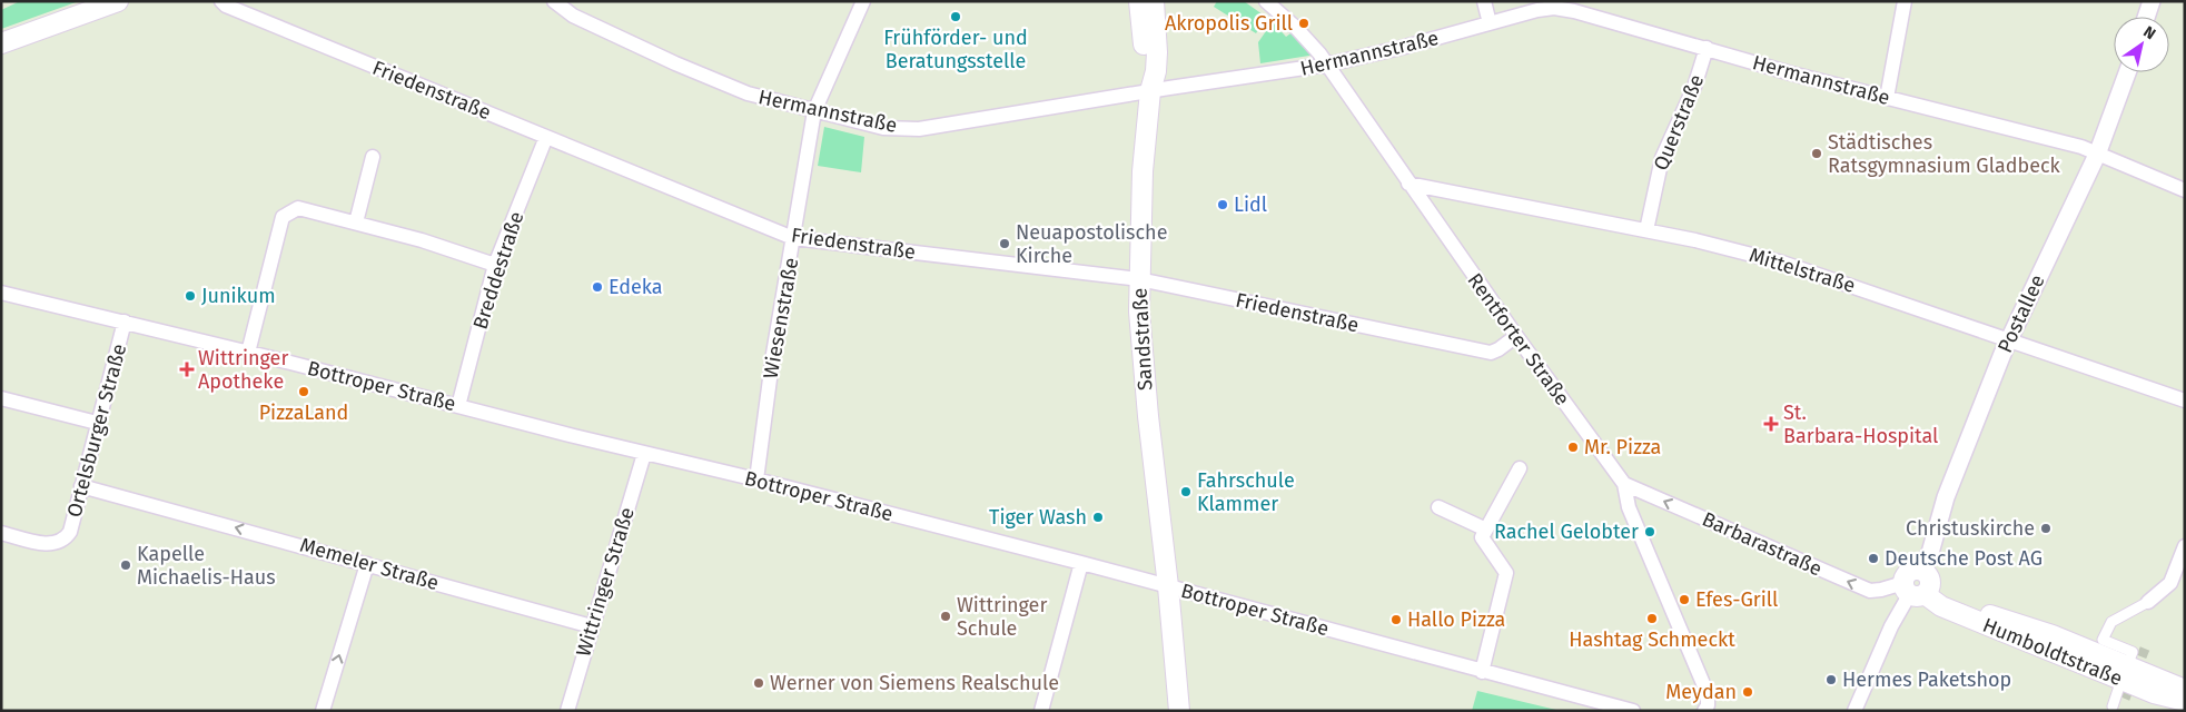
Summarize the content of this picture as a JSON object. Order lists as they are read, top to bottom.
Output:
{
  "streets": {
    "main road": ["Sandstraße", "Humboldtstraße"],
    "street": [
      "Hermannstraße",
      "Friedenstraße",
      "Querstraße",
      "Breddestraße",
      "Mittelstraße",
      "Postallee",
      "Wiesenstraße",
      "Rentforter Straße",
      "Bottroper Straße",
      "Ortelsburger Straße",
      "Barbarastraße",
      "Memeler Straße",
      "Wittringer Straße"
    ]
  },
  "crossings": [
    ["Hermannstraße", "Querstraße"],
    ["Hermannstraße", "Postallee"],
    ["Hermannstraße", "Wiesenstraße"],
    ["Hermannstraße", "Sandstraße"],
    ["Hermannstraße", "Rentforter Straße"],
    ["Friedenstraße", "Breddestraße"],
    ["Friedenstraße", "Wiesenstraße"],
    ["Friedenstraße", "Sandstraße"],
    ["Friedenstraße", "Rentforter Straße"],
    ["Querstraße", "Mittelstraße"],
    ["Breddestraße", "Bottroper Straße"],
    ["Mittelstraße", "Postallee"],
    ["Mittelstraße", "Rentforter Straße"],
    ["Postallee", "Barbarastraße"],
    ["Postallee", "Humboldtstraße"],
    ["Wiesenstraße", "Bottroper Straße"],
    ["Sandstraße", "Bottroper Straße"],
    ["Rentforter Straße", "Barbarastraße"],
    ["Bottroper Straße", "Ortelsburger Straße"],
    ["Bottroper Straße", "Wittringer Straße"],
    ["Ortelsburger Straße", "Memeler Straße"],
    ["Barbarastraße", "Humboldtstraße"],
    ["Memeler Straße", "Wittringer Straße"]
  ],
  "one_way": ["Barbarastraße", "Memeler Straße"],
  "places": {
    "other": [
      "Frühförder- und Beratungsstelle",
      "Akropolis Grill",
      "Städtisches Ratsgymnasium Gladbeck",
      "Lidl",
      "Neuapostolische Kirche",
      "Edeka",
      "Junikum",
      "PizzaLand",
      "Mr. Pizza",
      "Fahrschule Klammer",
      "Tiger Wash",
      "Christuskirche",
      "Rachel Gelobter",
      "Deutsche Post AG",
      "Kapelle Michaelis-Haus",
      "Efes-Grill",
      "Wittringer Schule",
      "Hashtag Schmeckt",
      "Hallo Pizza",
      "Hermes Paketshop",
      "Werner von Siemens Realschule",
      "Meydan"
    ],
    "health": ["Wittringer Apotheke", "St. Barbara-Hospital"]
  },
  "north": "top right"
}
